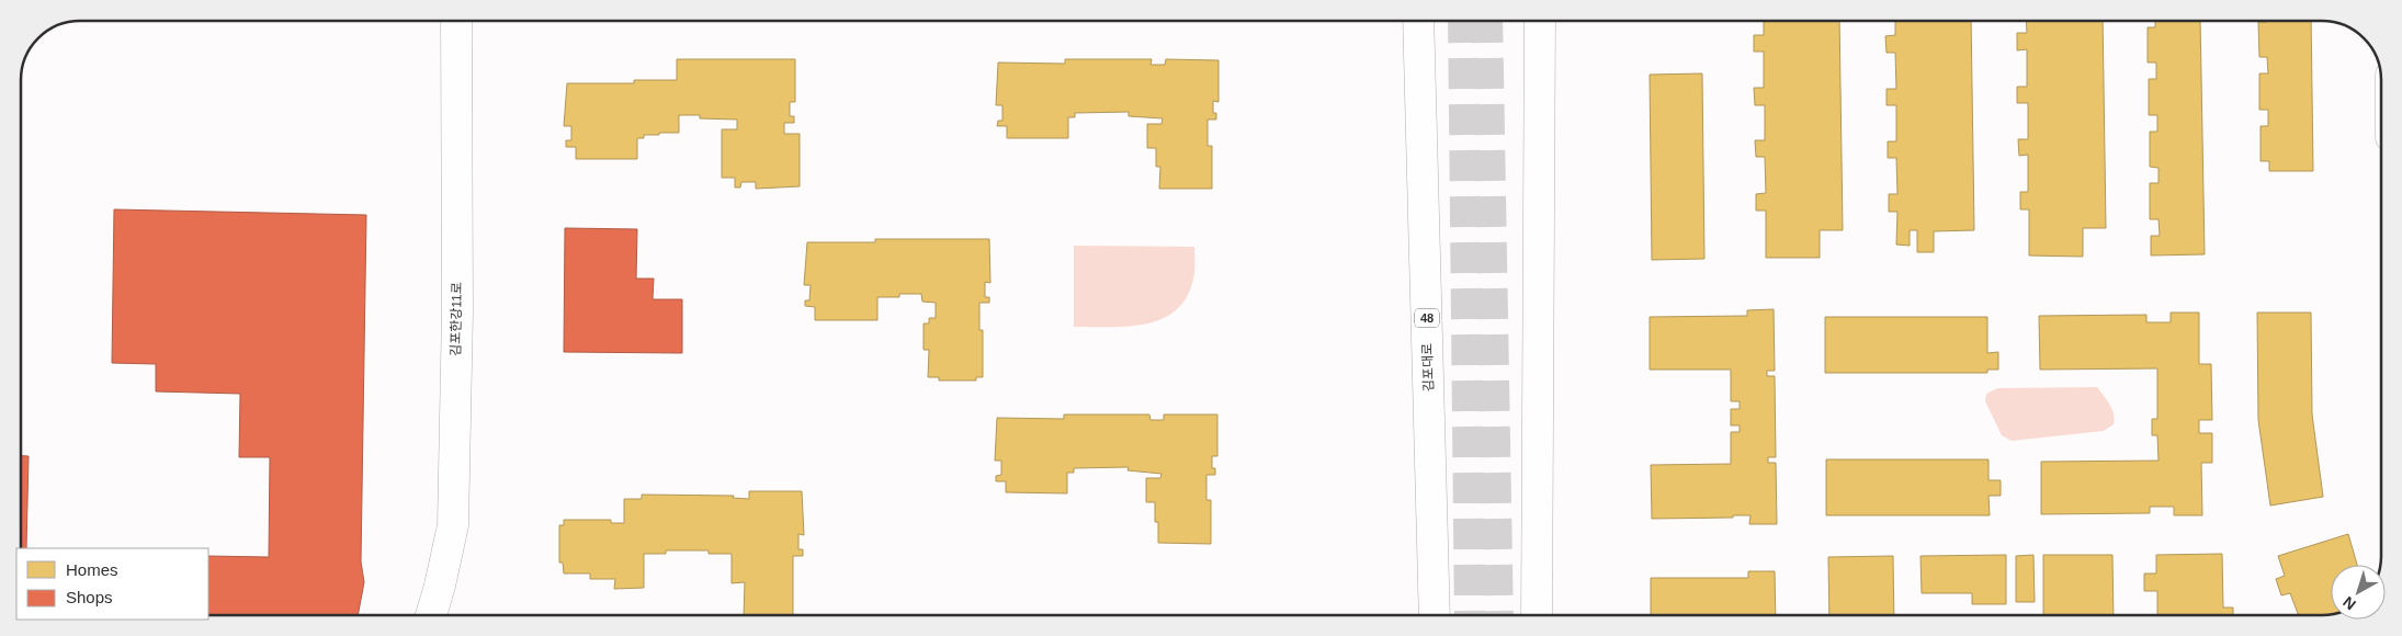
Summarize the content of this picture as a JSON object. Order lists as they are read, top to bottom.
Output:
{
  "streets": {
    "street": ["48", "김포한강11로", "김포대로"]
  },
  "legend": ["Homes", "Shops"],
  "north": "bottom left"
}
